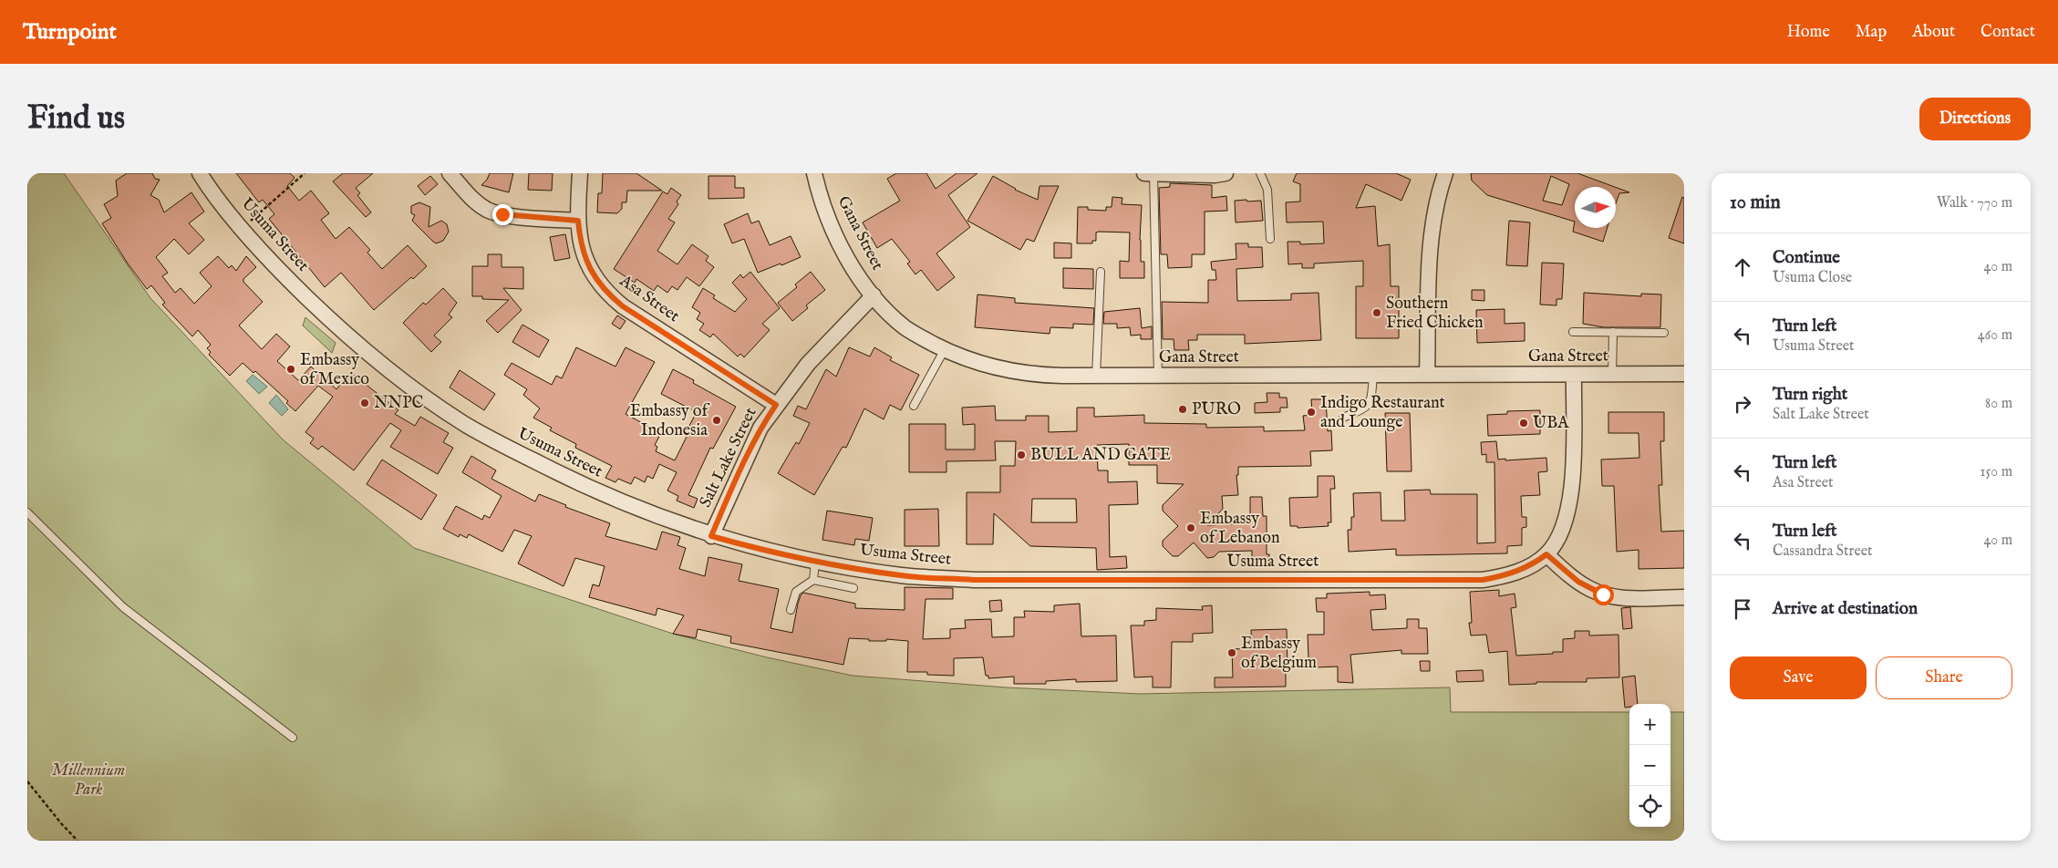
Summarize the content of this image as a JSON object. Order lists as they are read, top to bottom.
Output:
{
  "streets": {
    "street": [
      "Gana Street",
      "Usuma Street",
      "Asa Street",
      "Salt Lake Street"
    ]
  },
  "crossings": [
    ["Gana Street", "Usuma Street"],
    ["Gana Street", "Salt Lake Street"],
    ["Usuma Street", "Salt Lake Street"],
    ["Asa Street", "Salt Lake Street"]
  ],
  "parks": ["Millennium Park"],
  "places": [
    "Southern Fried Chicken",
    "Embassy of Mexico",
    "NNPC",
    "PURO",
    "Indigo Restaurant and Lounge",
    "Embassy of Indonesia",
    "UBA",
    "BULL AND GATE",
    "Embassy of Lebanon",
    "Embassy of Belgium"
  ],
  "north": "right",
  "page": {
    "header": "Turnpoint",
    "nav": [
      "Home",
      "Map",
      "About",
      "Contact"
    ],
    "buttons": [
      "Directions",
      ["Save", "Share"]
    ],
    "title": "Find us",
    "heading": ["10 min", "Walk · 770 m"],
    "list": [
      ["Continue", "Usuma Close", "40 m"],
      ["Turn left", "Usuma Street", "460 m"],
      ["Turn right", "Salt Lake Street", "80 m"],
      ["Turn left", "Asa Street", "150 m"],
      ["Turn left", "Cassandra Street", "40 m"],
      "Arrive at destination"
    ],
    "map_buttons": ["+", "−"]
  }
}
